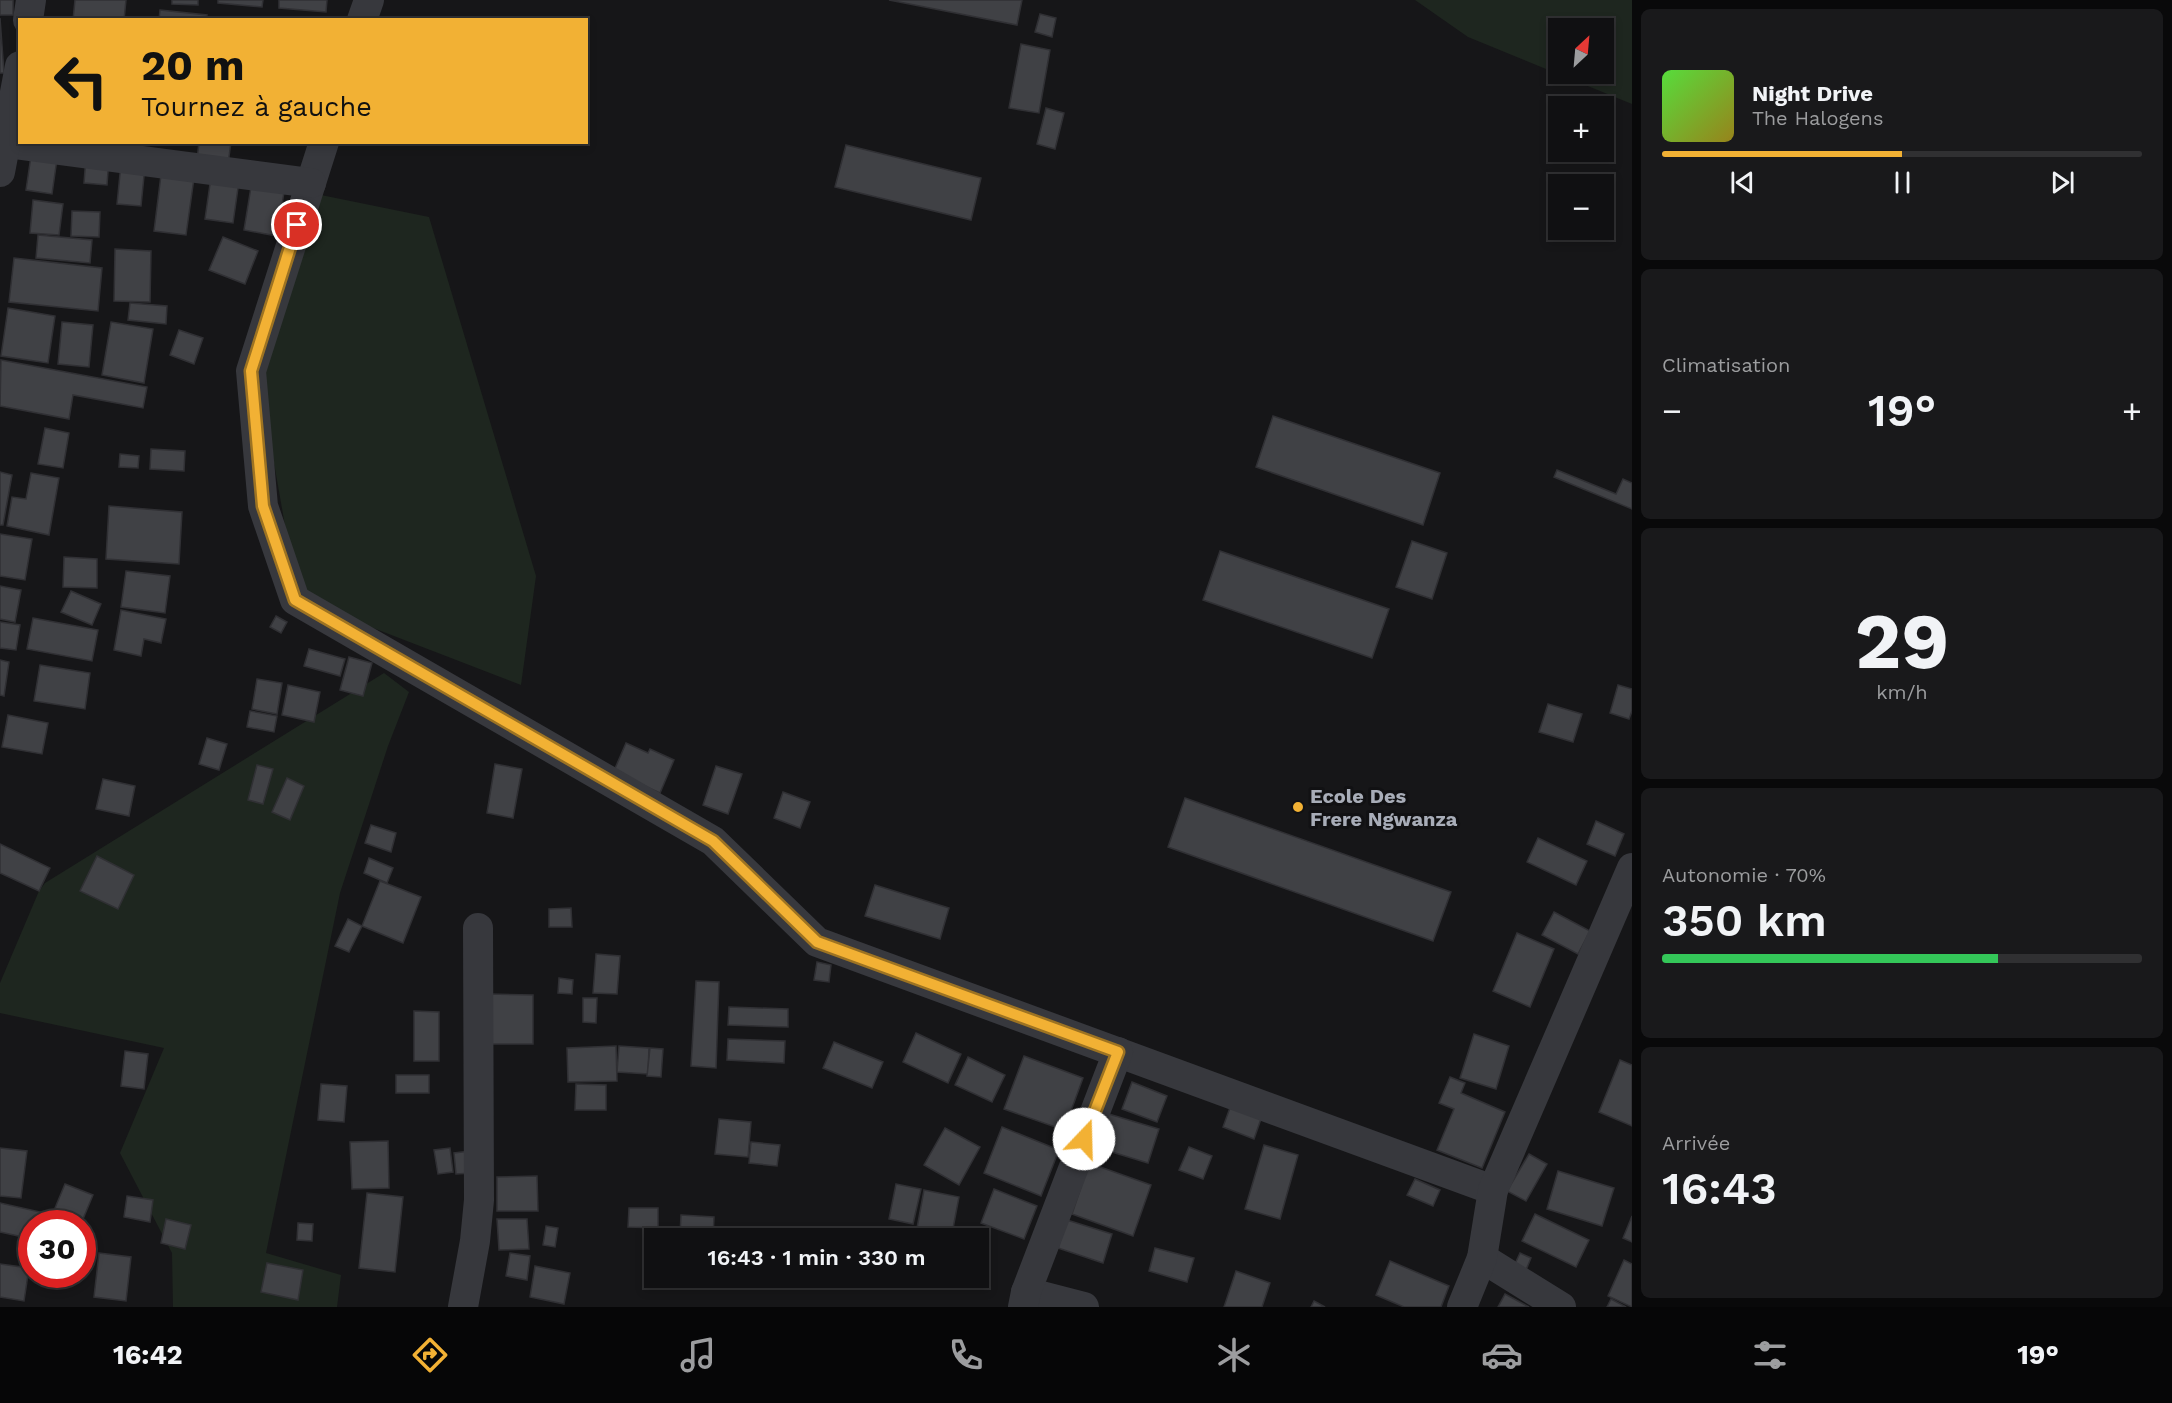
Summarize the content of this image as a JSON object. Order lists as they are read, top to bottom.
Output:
{
  "places": ["Ecole Des Frere Ngwanza"],
  "north": "top right",
  "page": {
    "map_buttons": ["+", "−"],
    "turn": ["20 m", "Tournez à gauche"],
    "song": ["Night Drive", "The Halogens"],
    "tile": [
      "Climatisation",
      ["29", "km/h"],
      ["Autonomie · 70%", "350 km"],
      ["Arrivée", "16:43"]
    ],
    "heat": ["−", "19°", "+"],
    "limit": "30",
    "trip": "16:43 · 1 min · 330 m",
    "tabs": ["16:42", "19°"]
  }
}
